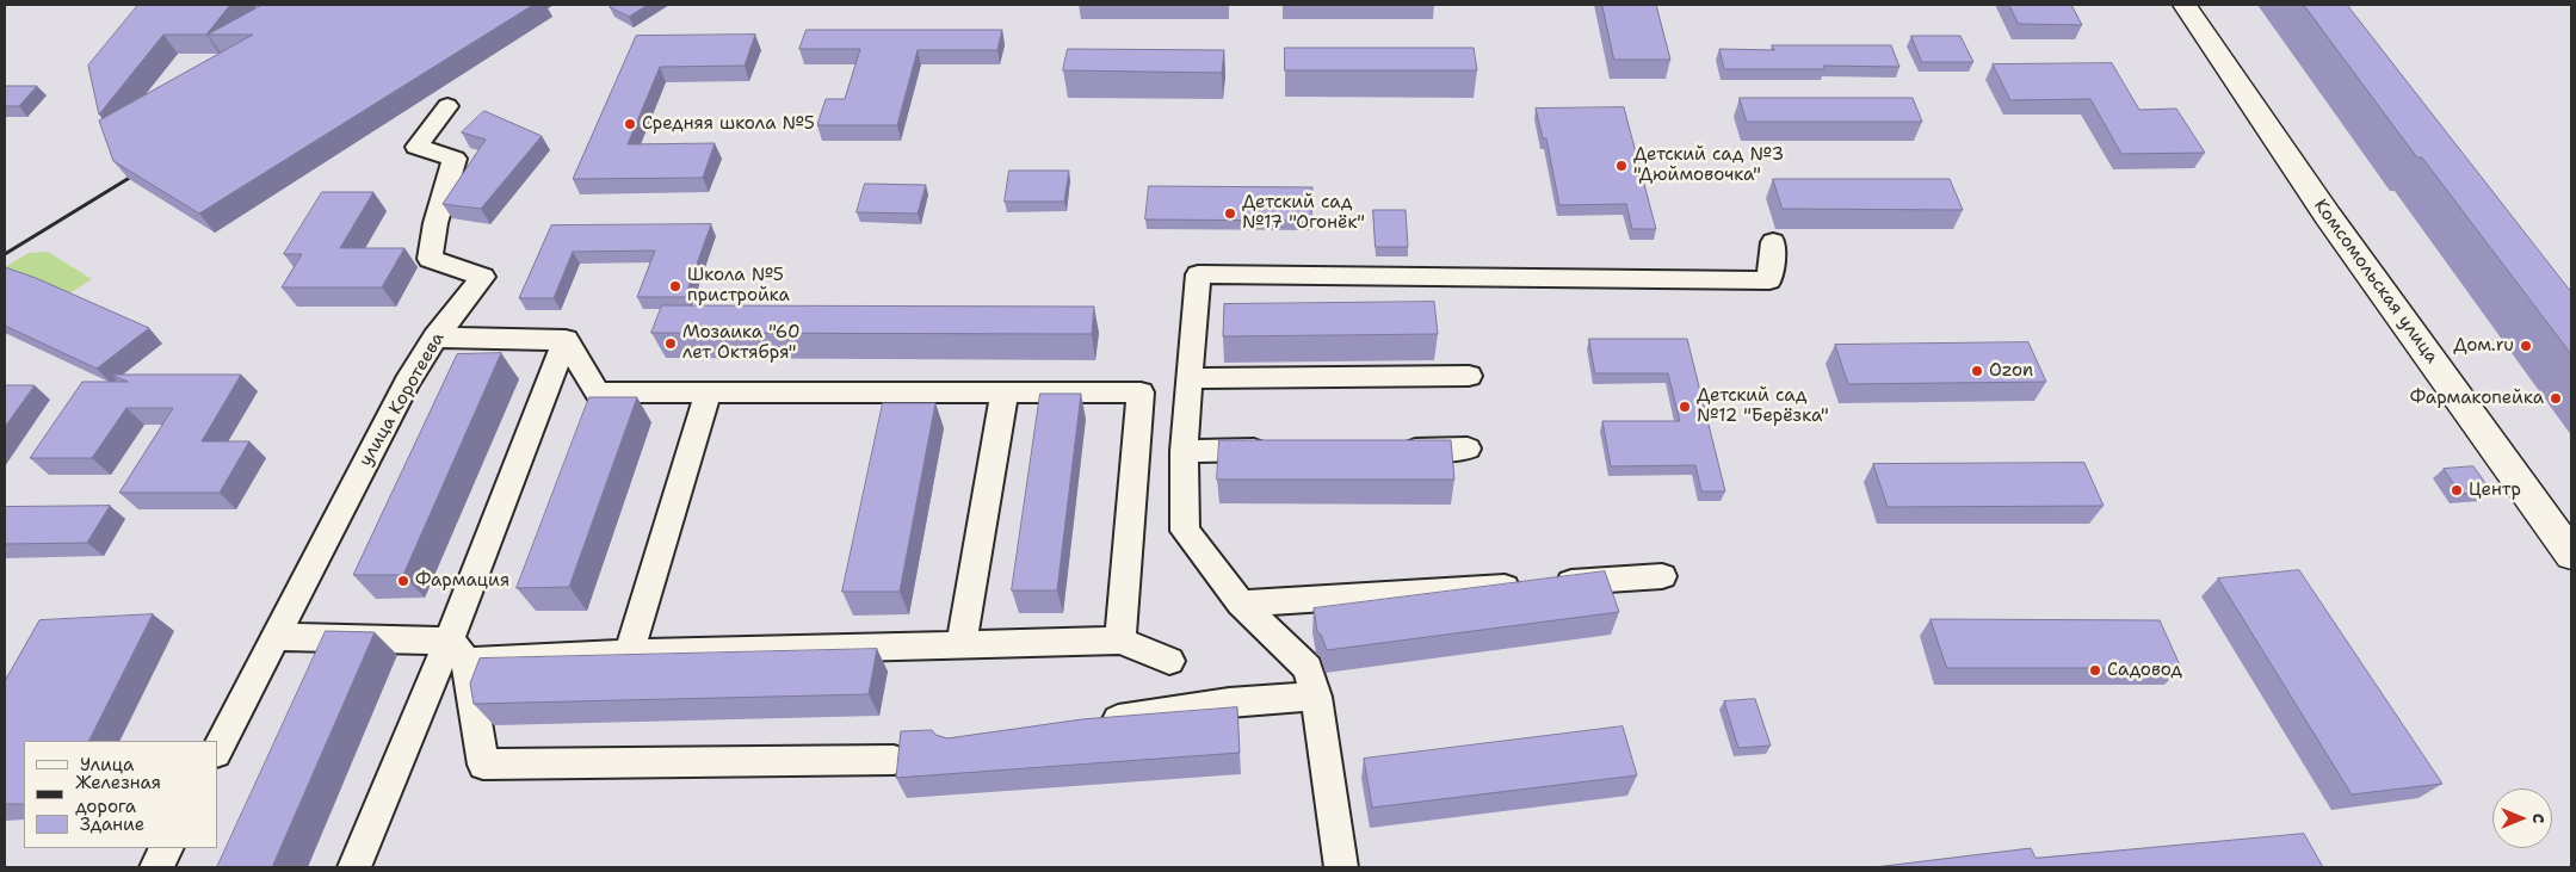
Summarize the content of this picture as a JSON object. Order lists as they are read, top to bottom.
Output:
{
  "streets": {
    "main road": ["Комсомольская улица"],
    "street": ["улица Коротеева"]
  },
  "places": [
    "Средняя школа №5",
    "Детский сад №3 \"Дюймовочка\"",
    "Детский сад №17 \"Огонёк\"",
    "Школа №5 пристройка",
    "Мозаика \"60 лет Октября\"",
    "Дом.ru",
    "Ozon",
    "Фармакопейка",
    "Детский сад №12 \"Берёзка\"",
    "Центр",
    "Фармация",
    "Садовод"
  ],
  "legend": ["Улица", "Железная дорога", "Здание"],
  "north": "right"
}
